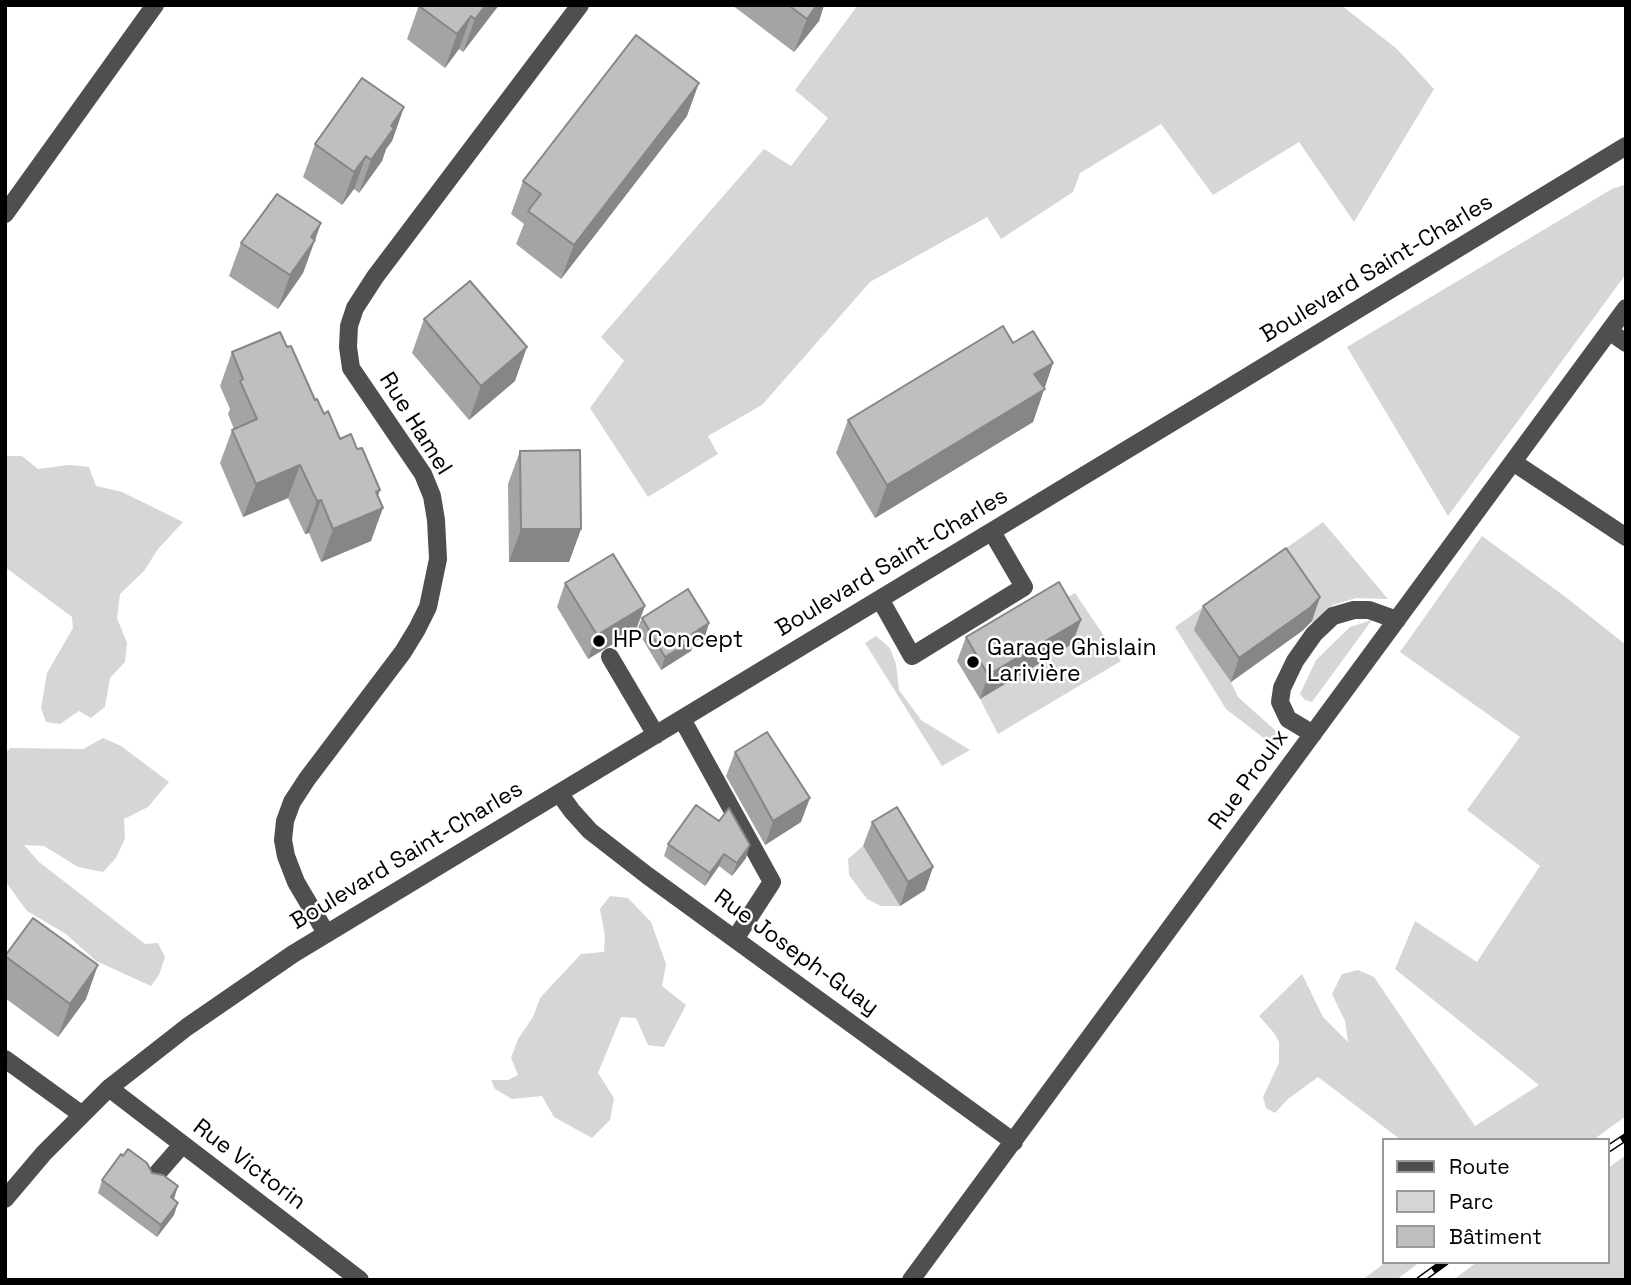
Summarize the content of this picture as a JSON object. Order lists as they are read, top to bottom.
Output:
{
  "streets": {
    "street": [
      "Boulevard Saint-Charles",
      "Rue Hamel",
      "Rue Proulx",
      "Rue Joseph-Guay",
      "Rue Victorin"
    ]
  },
  "crossings": [
    ["Boulevard Saint-Charles", "Rue Hamel"],
    ["Boulevard Saint-Charles", "Rue Joseph-Guay"],
    ["Boulevard Saint-Charles", "Rue Victorin"],
    ["Rue Proulx", "Rue Joseph-Guay"]
  ],
  "places": ["HP Concept", "Garage Ghislain Larivière"],
  "legend": ["Route", "Parc", "Bâtiment"]
}
